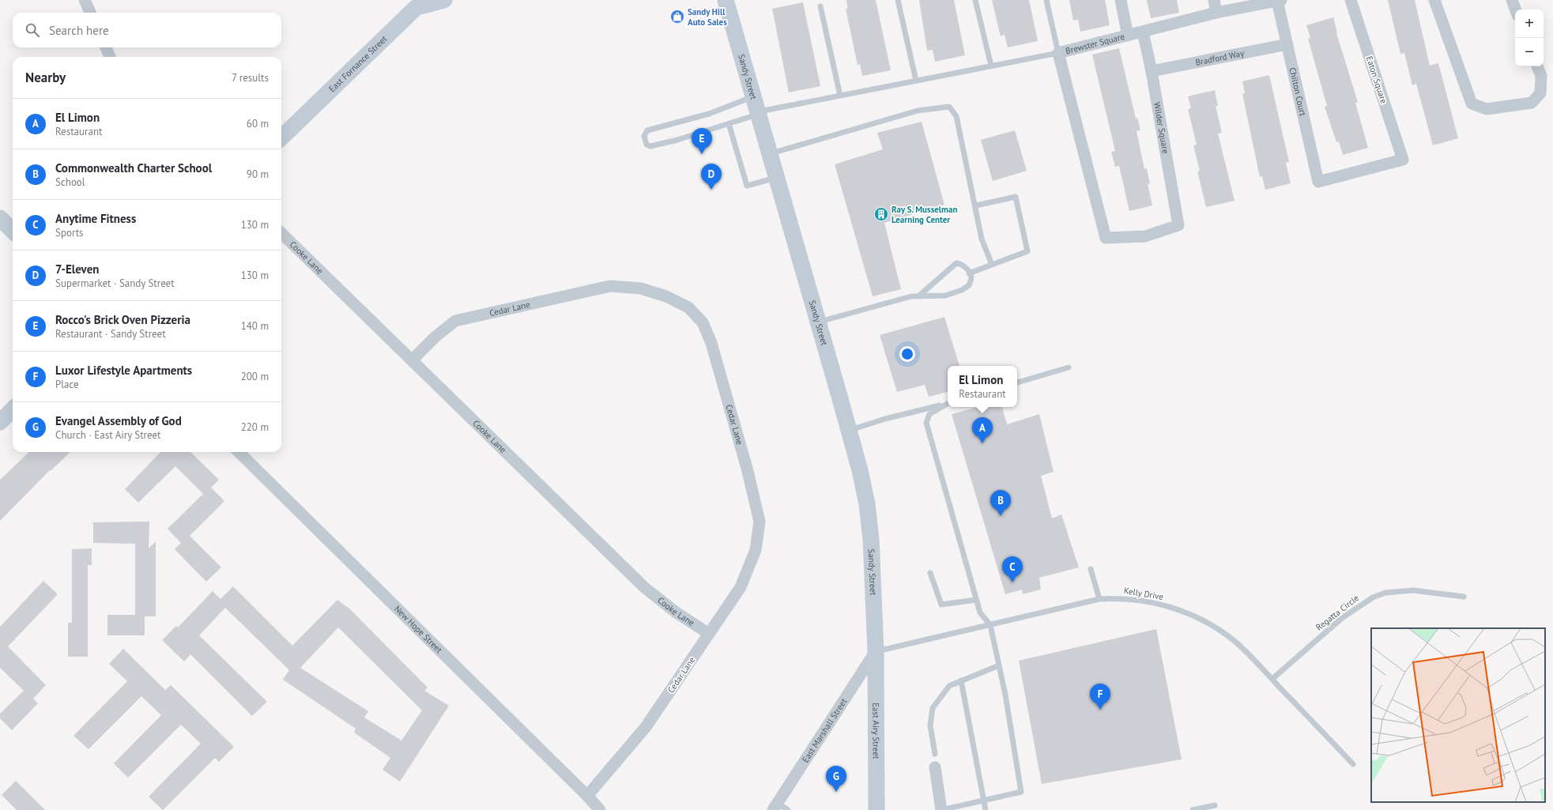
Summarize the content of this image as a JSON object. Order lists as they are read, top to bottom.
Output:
{
  "streets": {
    "main road": ["East Fornance Street", "Sandy Street", "East Airy Street"],
    "street": [
      "Brewster Square",
      "Bradford Way",
      "Eaton Square",
      "Chilton Court",
      "Wilder Square",
      "Cooke Lane",
      "Cedar Lane",
      "New Hope Street",
      "East Marshall Street"
    ],
    "lane": ["Kelly Drive", "Regatta Circle"]
  },
  "crossings": [
    ["Brewster Square", "Chilton Court"],
    ["Brewster Square", "Wilder Square"],
    ["Bradford Way", "Chilton Court"],
    ["Bradford Way", "Wilder Square"],
    ["Sandy Street", "Kelly Drive"],
    ["Sandy Street", "East Marshall Street"],
    ["Sandy Street", "East Airy Street"],
    ["Eaton Square", "Chilton Court"],
    ["Cooke Lane", "Cedar Lane"],
    ["Cedar Lane", "New Hope Street"],
    ["Kelly Drive", "Regatta Circle"],
    ["Kelly Drive", "East Marshall Street"],
    ["Kelly Drive", "East Airy Street"],
    ["East Marshall Street", "East Airy Street"]
  ],
  "places": {
    "shop": ["Sandy Hill Auto Sales"],
    "building": ["Ray S. Musselman Learning Center"]
  },
  "page": {
    "map_buttons": ["+", "−"],
    "search": "Search here",
    "heading": ["Nearby", "7 results"],
    "list": [
      {
        "mark": "A",
        "name": "El Limon",
        "note": "Restaurant",
        "value": "60 m"
      },
      {
        "mark": "B",
        "name": "Commonwealth Charter School",
        "note": "School",
        "value": "90 m"
      },
      {
        "mark": "C",
        "name": "Anytime Fitness",
        "note": "Sports",
        "value": "130 m"
      },
      {
        "mark": "D",
        "name": "7-Eleven",
        "note": "Supermarket · Sandy Street",
        "value": "130 m"
      },
      {
        "mark": "E",
        "name": "Rocco's Brick Oven Pizzeria",
        "note": "Restaurant · Sandy Street",
        "value": "140 m"
      },
      {
        "mark": "F",
        "name": "Luxor Lifestyle Apartments",
        "note": "Place",
        "value": "200 m"
      },
      {
        "mark": "G",
        "name": "Evangel Assembly of God",
        "note": "Church · East Airy Street",
        "value": "220 m"
      }
    ],
    "pins": [
      "E",
      "D",
      "A",
      "B",
      "C",
      "F",
      "G"
    ],
    "popup": ["El Limon", "Restaurant"]
  }
}
